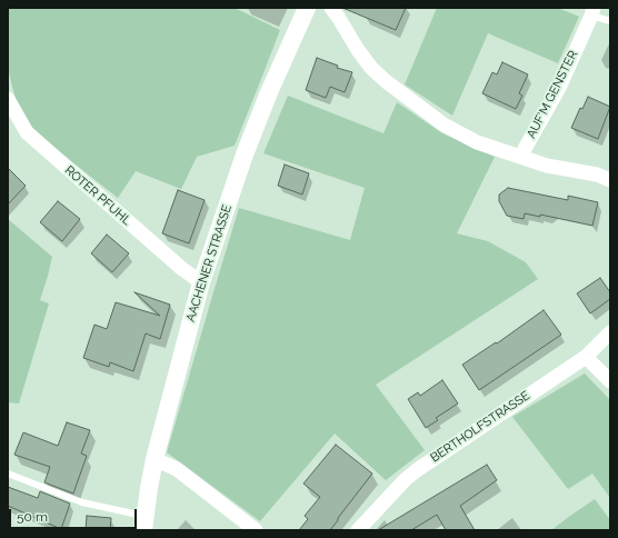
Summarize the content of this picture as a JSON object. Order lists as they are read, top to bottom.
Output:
{
  "streets": {
    "street": [
      "AUF'M GENSTER",
      "ROTER PFUHL",
      "AACHENER STRASSE",
      "BERTHOLFSTRASSE"
    ]
  },
  "crossings": [
    ["ROTER PFUHL", "AACHENER STRASSE"]
  ],
  "scale_bar": "50 m"
}
